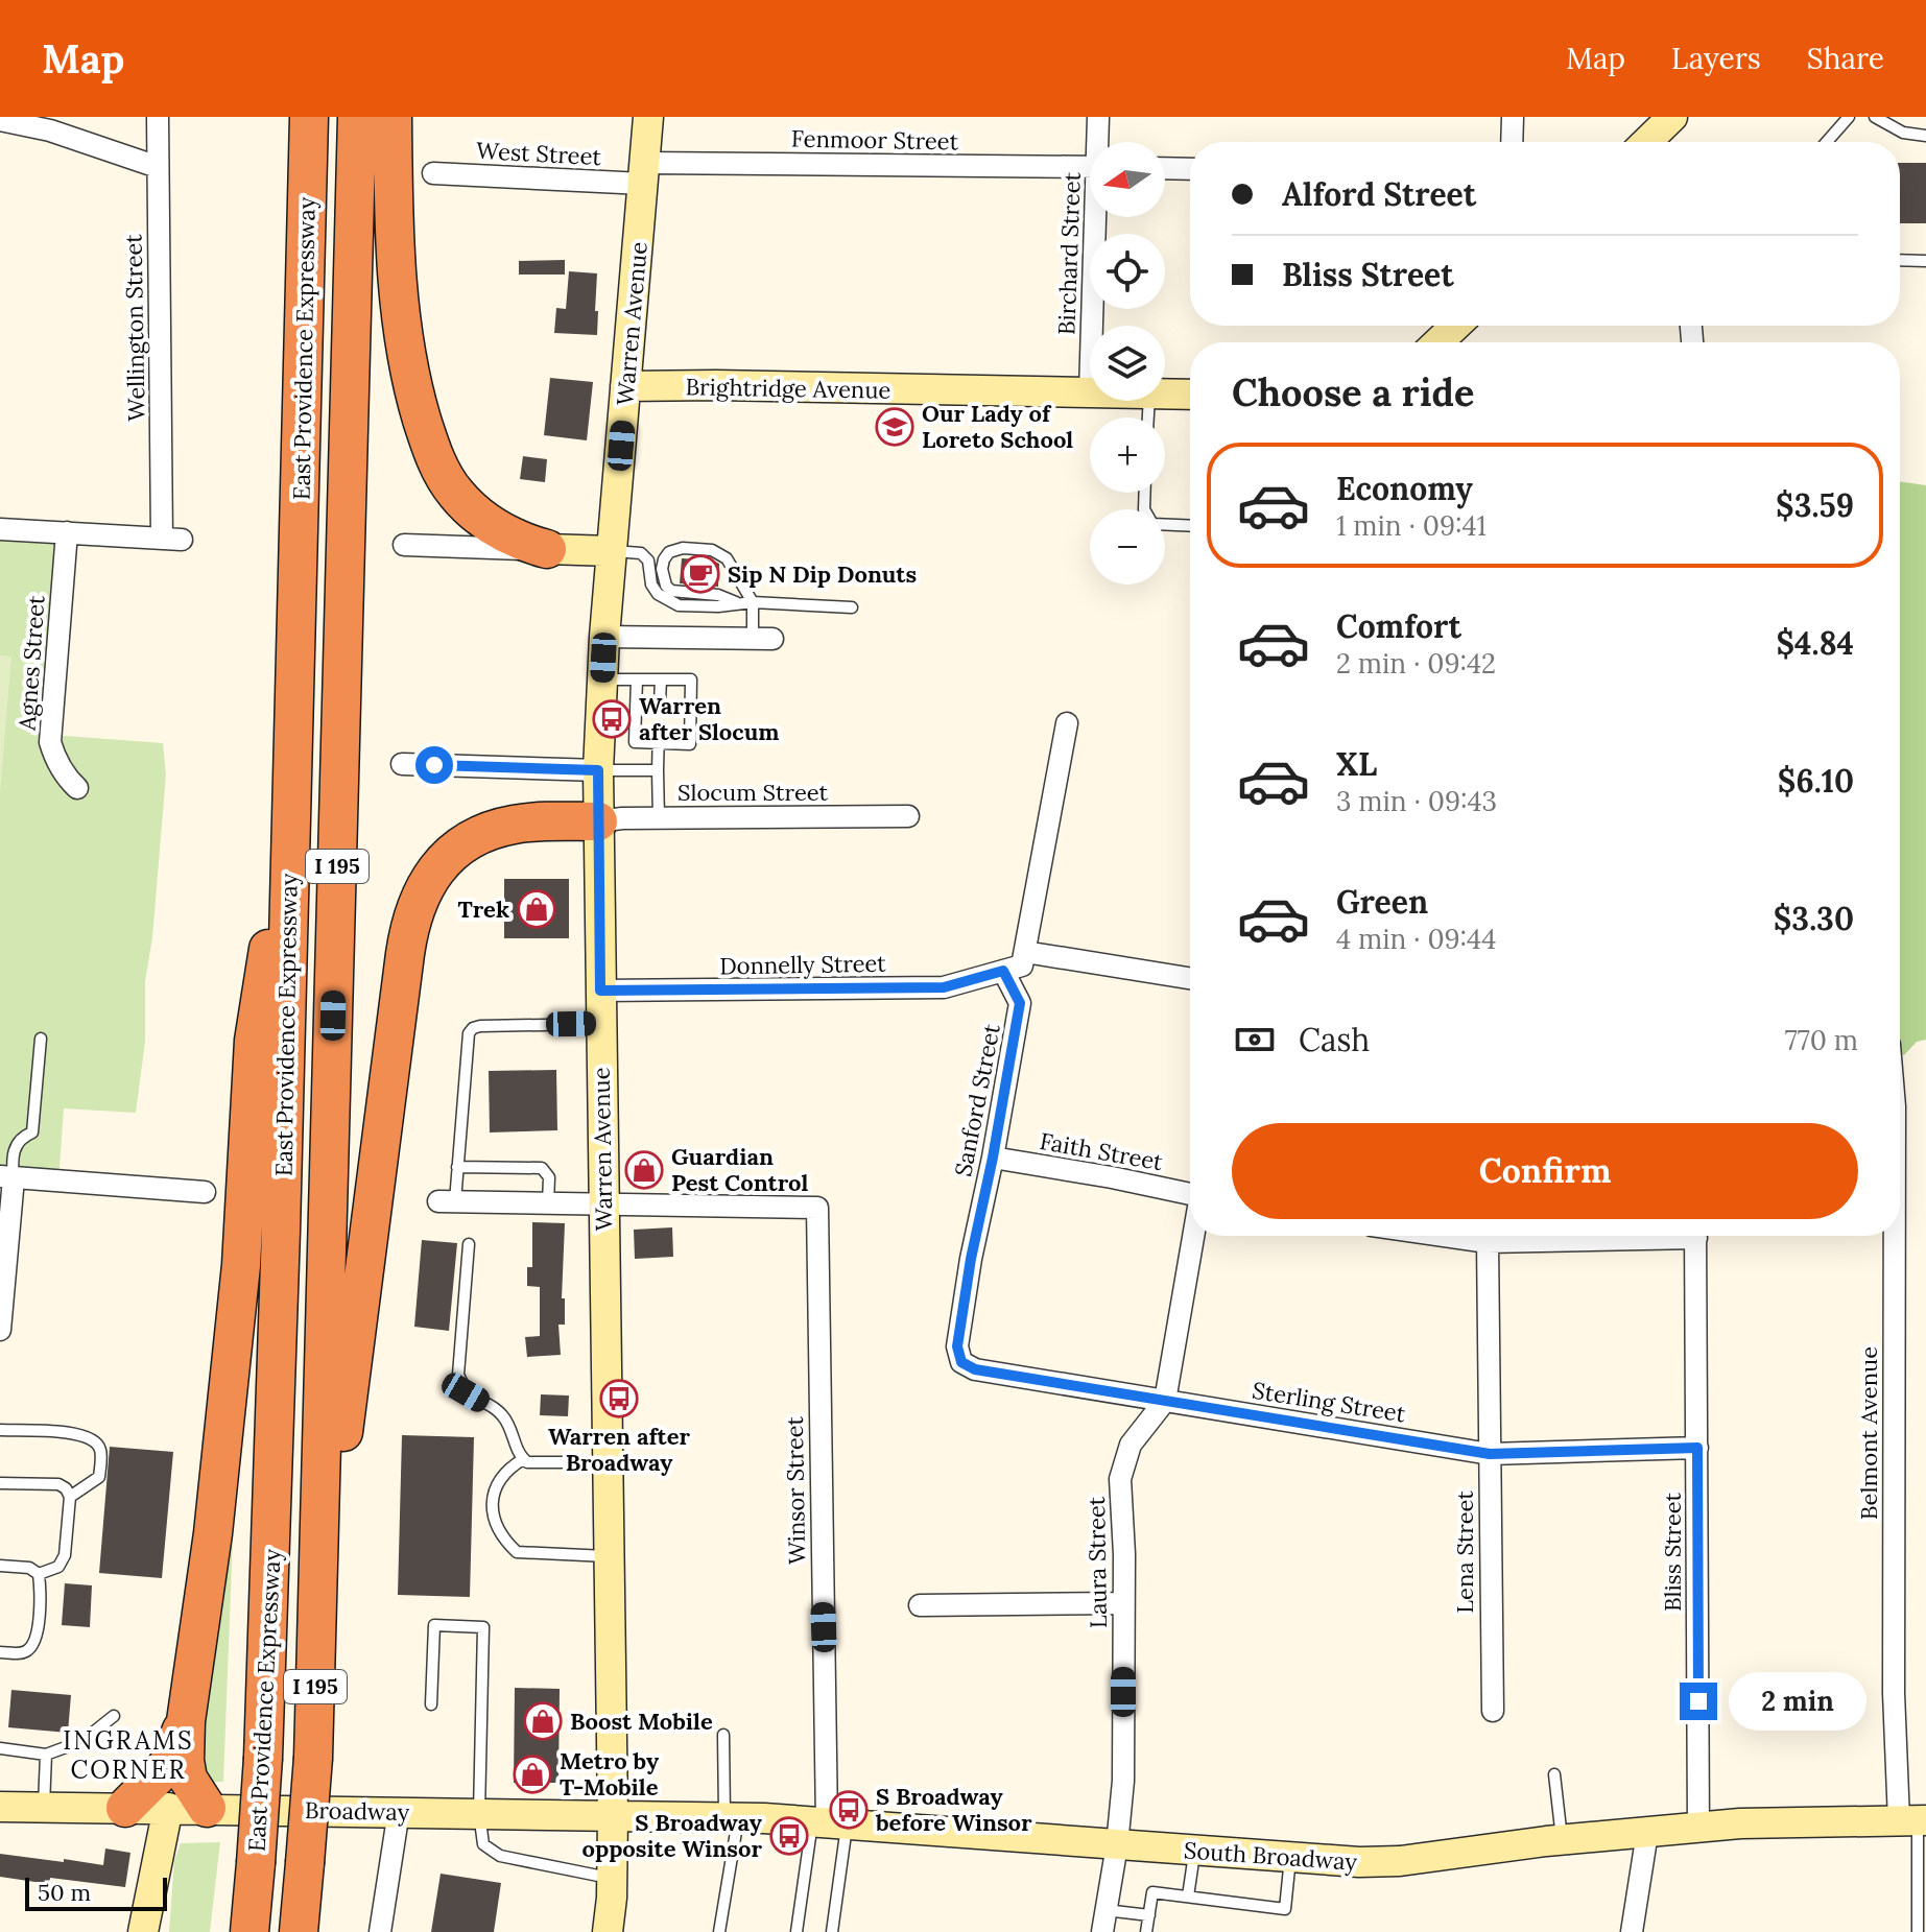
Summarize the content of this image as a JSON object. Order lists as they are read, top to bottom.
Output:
{
  "streets": {
    "highway": ["East Providence Expressway", "I 195"],
    "main road": [
      "Warren Avenue",
      "Brightridge Avenue",
      "Broadway",
      "South Broadway"
    ],
    "street": [
      "Fenmoor Street",
      "West Street",
      "Birchard Street",
      "Wellington Street",
      "Agnes Street",
      "Slocum Street",
      "Donnelly Street",
      "Sanford Street",
      "Faith Street",
      "Sterling Street",
      "Belmont Avenue",
      "Winsor Street",
      "Lena Street",
      "Bliss Street",
      "Laura Street"
    ]
  },
  "crossings": [
    ["Fenmoor Street", "West Street"],
    ["Fenmoor Street", "Warren Avenue"],
    ["West Street", "Warren Avenue"],
    ["Warren Avenue", "Brightridge Avenue"],
    ["Warren Avenue", "Slocum Street"],
    ["Warren Avenue", "Donnelly Street"],
    ["Warren Avenue", "Winsor Street"],
    ["Warren Avenue", "Broadway"],
    ["Warren Avenue", "South Broadway"],
    ["Wellington Street", "Agnes Street"],
    ["Donnelly Street", "Sanford Street"],
    ["Sanford Street", "Faith Street"],
    ["Sanford Street", "Sterling Street"],
    ["Sterling Street", "Lena Street"],
    ["Sterling Street", "Bliss Street"],
    ["Sterling Street", "Laura Street"],
    ["Belmont Avenue", "South Broadway"],
    ["Winsor Street", "South Broadway"],
    ["Bliss Street", "South Broadway"],
    ["Laura Street", "South Broadway"],
    ["Broadway", "South Broadway"]
  ],
  "districts": ["INGRAMS CORNER"],
  "places": {
    "school or university": ["Our Lady of Loreto School"],
    "cafe": ["Sip N Dip Donuts"],
    "bus stop": [
      "Warren after Slocum",
      "Warren after Broadway",
      "S Broadway before Winsor",
      "S Broadway opposite Winsor"
    ],
    "shop": [
      "Trek",
      "Guardian Pest Control",
      "Boost Mobile",
      "Metro by T-Mobile"
    ]
  },
  "scale_bar": "50 m",
  "north": "left",
  "page": {
    "header": "Map",
    "nav": ["Map", "Layers", "Share"],
    "map_buttons": ["+", "−"],
    "banner": ["Alford Street", "Bliss Street"],
    "heading": "Choose a ride",
    "list": [
      {
        "name": "Economy",
        "note": "1 min · 09:41",
        "value": "$3.59"
      },
      {
        "name": "Comfort",
        "note": "2 min · 09:42",
        "value": "$4.84"
      },
      {
        "name": "XL",
        "note": "3 min · 09:43",
        "value": "$6.10"
      },
      {
        "name": "Green",
        "note": "4 min · 09:44",
        "value": "$3.30"
      }
    ],
    "pay": ["Cash", "770 m"],
    "buttons": "Confirm",
    "bubble": "2 min",
    "scale": "50 m"
  }
}
